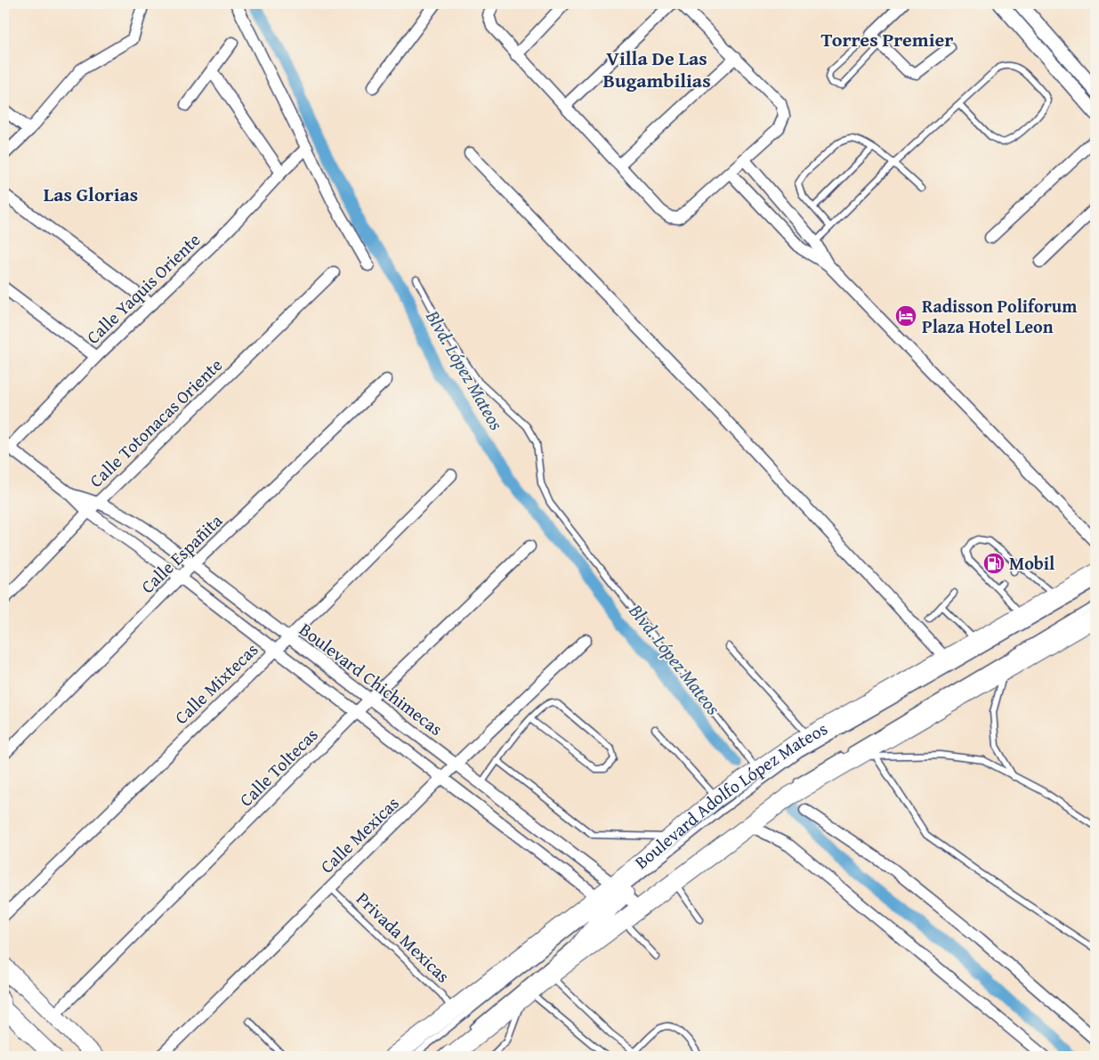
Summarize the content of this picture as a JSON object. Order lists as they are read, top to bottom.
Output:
{
  "streets": {
    "main road": ["Boulevard Adolfo López Mateos"],
    "street": [
      "Calle Yaquis Oriente",
      "Calle Totonacas Oriente",
      "Calle Españita",
      "Boulevard Chichimecas",
      "Calle Mixtecas",
      "Calle Toltecas",
      "Calle Mexicas"
    ],
    "lane": ["Privada Mexicas"]
  },
  "crossings": [
    ["Calle Yaquis Oriente", "Boulevard Chichimecas"],
    ["Calle Totonacas Oriente", "Boulevard Chichimecas"],
    ["Calle Españita", "Boulevard Chichimecas"],
    ["Boulevard Chichimecas", "Calle Mixtecas"],
    ["Boulevard Chichimecas", "Calle Toltecas"],
    ["Boulevard Chichimecas", "Boulevard Adolfo López Mateos"],
    ["Boulevard Chichimecas", "Calle Mexicas"],
    ["Boulevard Adolfo López Mateos", "Privada Mexicas"],
    ["Calle Mexicas", "Privada Mexicas"]
  ],
  "districts": ["Torres Premier", "Villa De Las Bugambilias", "Las Glorias"],
  "water": ["Blvd. López Mateos"],
  "places": {
    "hotel": ["Radisson Poliforum Plaza Hotel Leon"],
    "fuel station": ["Mobil"]
  }
}
